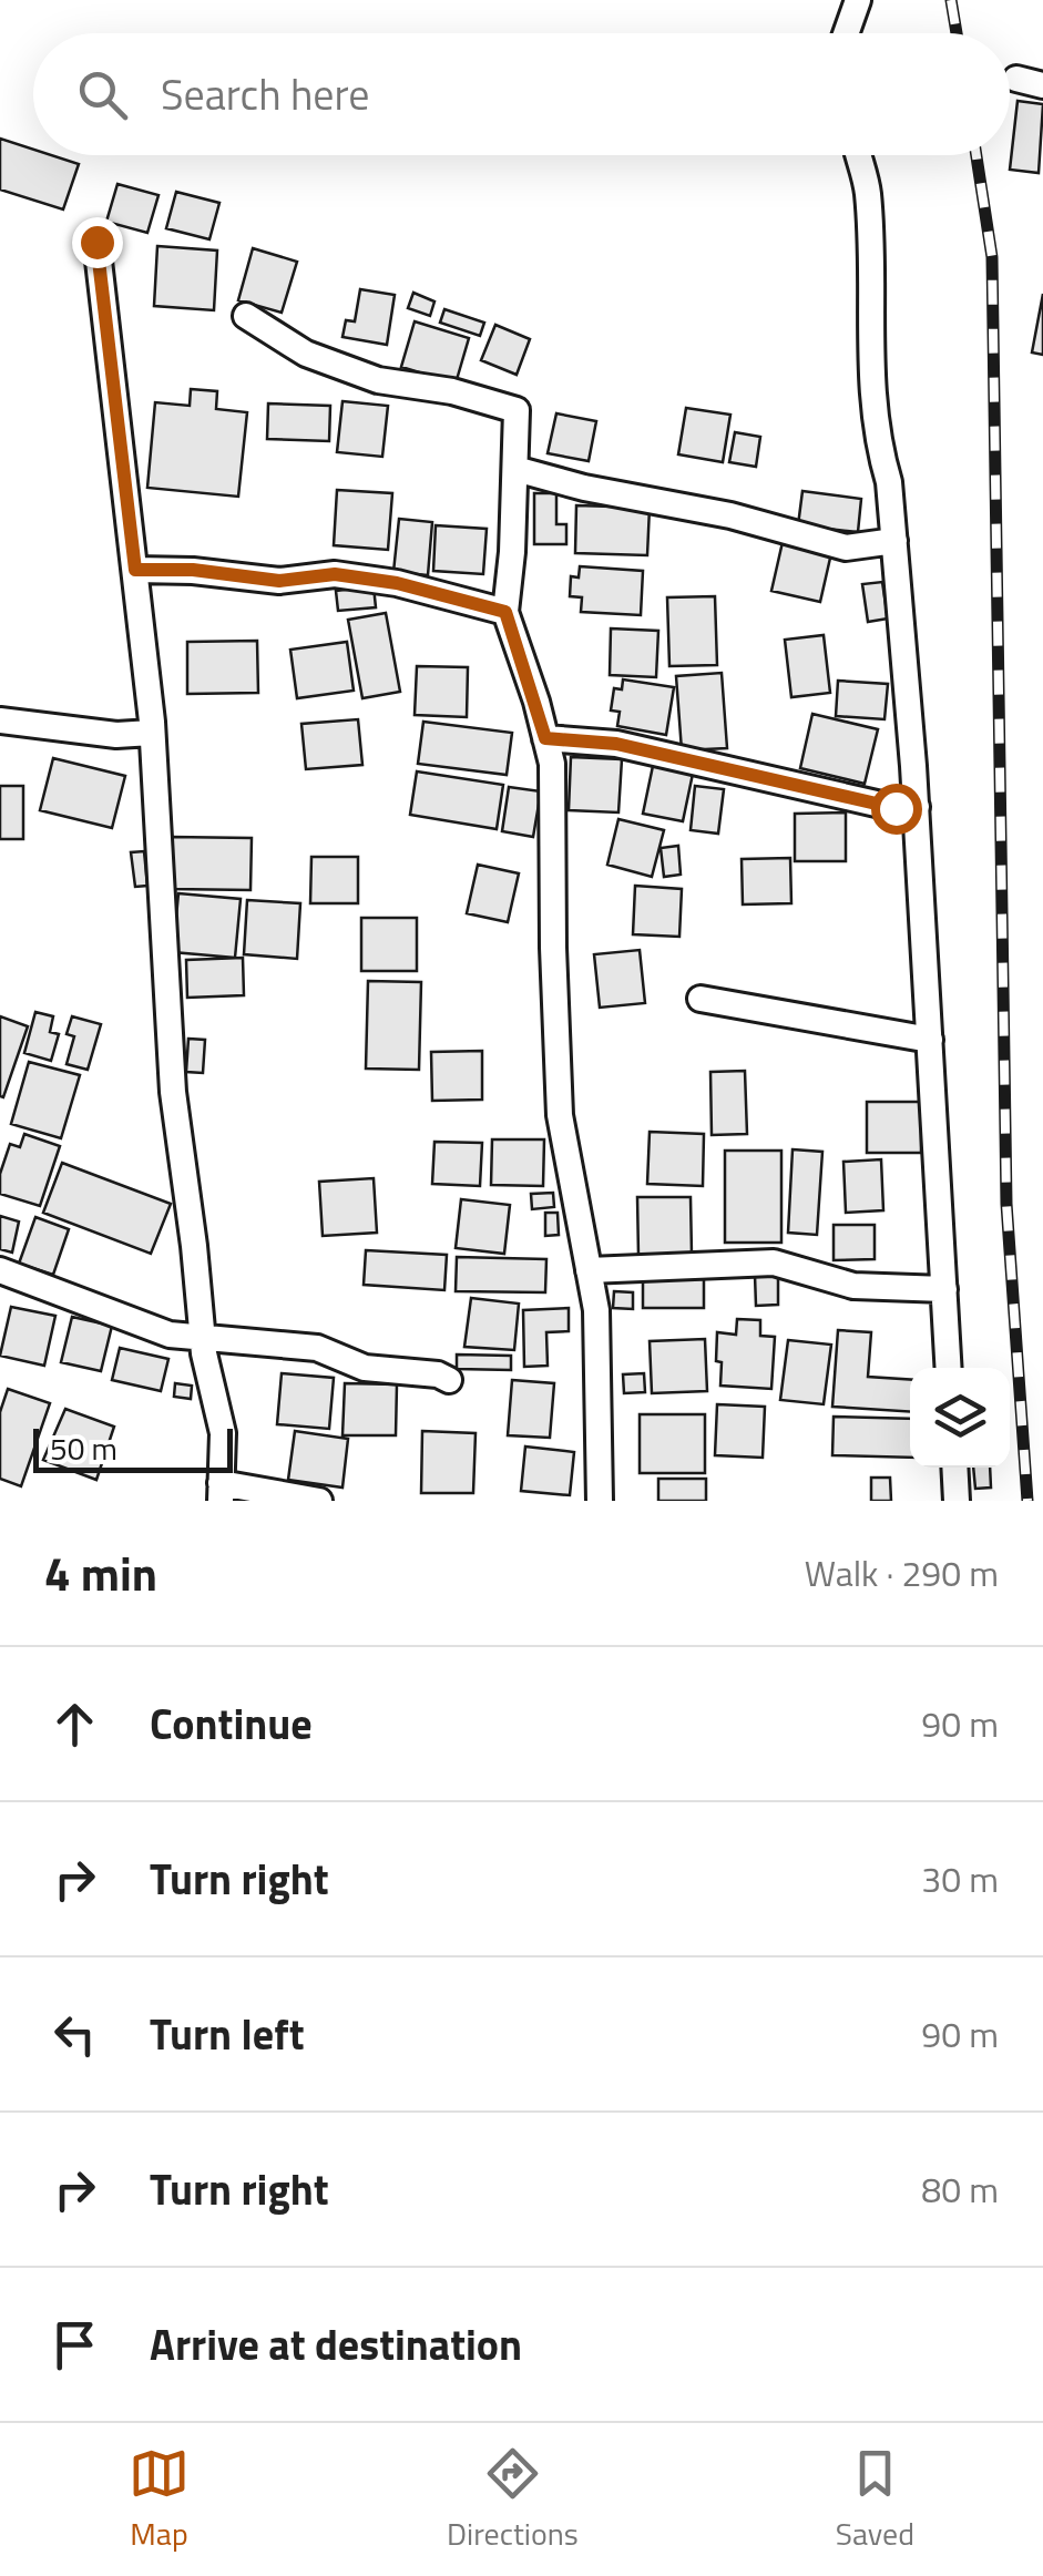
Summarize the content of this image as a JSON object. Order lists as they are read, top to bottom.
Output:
{
  "scale_bar": "50 m",
  "page": {
    "search": "Search here",
    "scale": "50 m",
    "heading": ["4 min", "Walk · 290 m"],
    "list": [
      ["Continue", "90 m"],
      ["Turn right", "30 m"],
      ["Turn left", "90 m"],
      ["Turn right", "80 m"],
      "Arrive at destination"
    ],
    "nav": ["Map", "Directions", "Saved"]
  }
}
